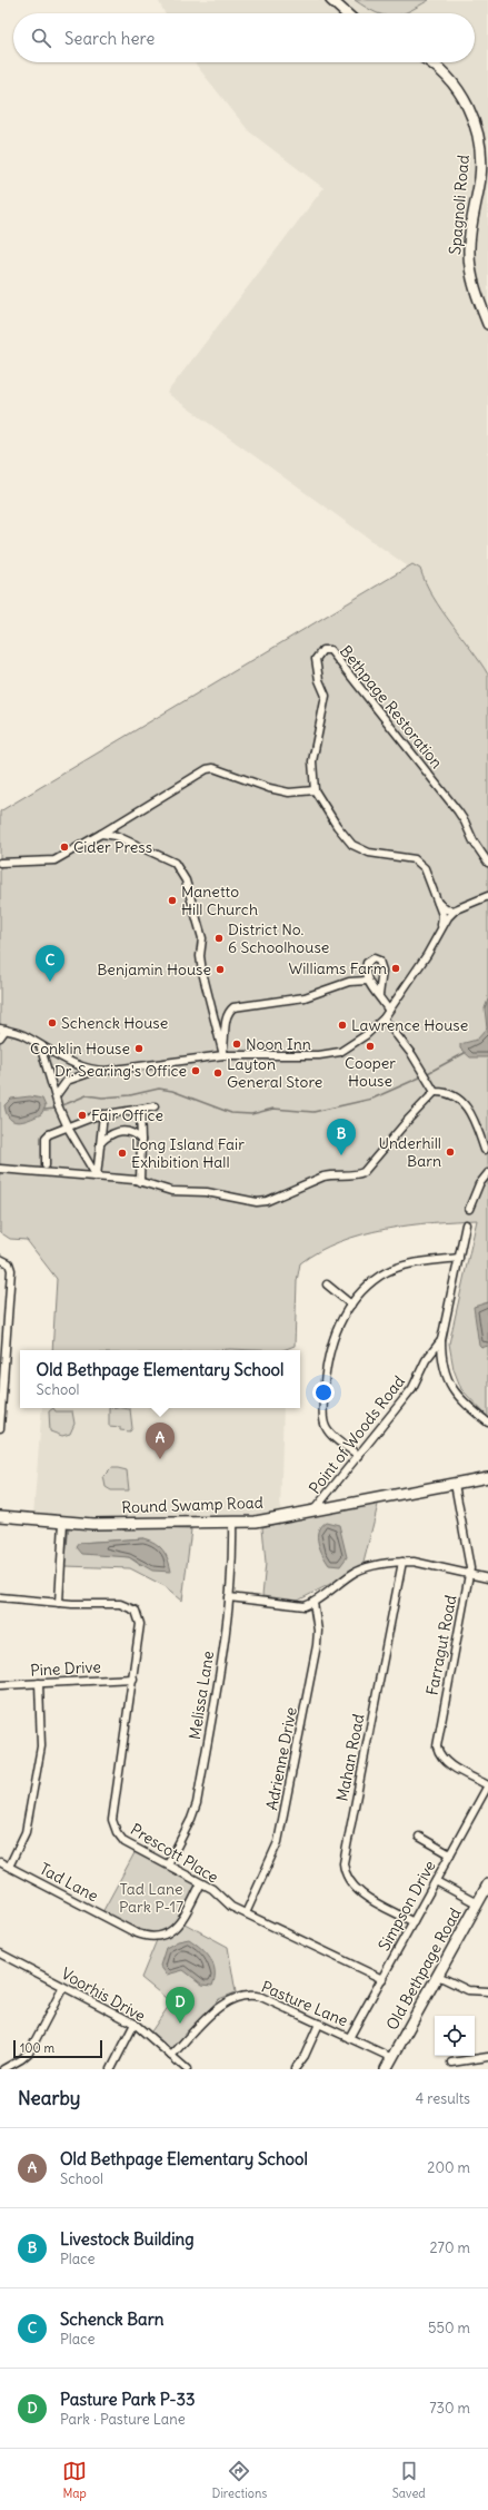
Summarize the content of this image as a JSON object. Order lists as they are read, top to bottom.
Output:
{
  "streets": {
    "main road": ["Spagnoli Road", "Round Swamp Road", "Old Bethpage Road"],
    "street": [
      "Bethpage Restoration",
      "Point of Woods Road",
      "Farragut Road",
      "Pine Drive",
      "Melissa Lane",
      "Mahan Road",
      "Adrienne Drive",
      "Prescott Place",
      "Tad Lane",
      "Simpson Drive",
      "Voorhis Drive",
      "Pasture Lane"
    ]
  },
  "crossings": [
    ["Point of Woods Road", "Round Swamp Road"],
    ["Round Swamp Road", "Farragut Road"],
    ["Round Swamp Road", "Melissa Lane"],
    ["Farragut Road", "Simpson Drive"],
    ["Pine Drive", "Prescott Place"],
    ["Melissa Lane", "Prescott Place"],
    ["Mahan Road", "Simpson Drive"],
    ["Adrienne Drive", "Prescott Place"],
    ["Prescott Place", "Tad Lane"],
    ["Prescott Place", "Simpson Drive"],
    ["Simpson Drive", "Pasture Lane"],
    ["Old Bethpage Road", "Pasture Lane"],
    ["Voorhis Drive", "Pasture Lane"]
  ],
  "parks": ["Tad Lane Park P-17"],
  "places": [
    "Cider Press",
    "Manetto Hill Church",
    "District No. 6 Schoolhouse",
    "Williams Farm",
    "Benjamin House",
    "Schenck House",
    "Lawrence House",
    "Noon Inn",
    "Cooper House",
    "Conklin House",
    "Dr. Searing's Office",
    "Layton General Store",
    "Fair Office",
    "Underhill Barn",
    "Long Island Fair Exhibition Hall"
  ],
  "scale_bar": "100 m",
  "page": {
    "search": "Search here",
    "pins": [
      "C",
      "B",
      "A",
      "D"
    ],
    "popup": ["Old Bethpage Elementary School", "School"],
    "scale": "100 m",
    "heading": ["Nearby", "4 results"],
    "list": [
      {
        "mark": "A",
        "name": "Old Bethpage Elementary School",
        "note": "School",
        "value": "200 m"
      },
      {
        "mark": "B",
        "name": "Livestock Building",
        "note": "Place",
        "value": "270 m"
      },
      {
        "mark": "C",
        "name": "Schenck Barn",
        "note": "Place",
        "value": "550 m"
      },
      {
        "mark": "D",
        "name": "Pasture Park P-33",
        "note": "Park · Pasture Lane",
        "value": "730 m"
      }
    ],
    "nav": ["Map", "Directions", "Saved"]
  }
}
